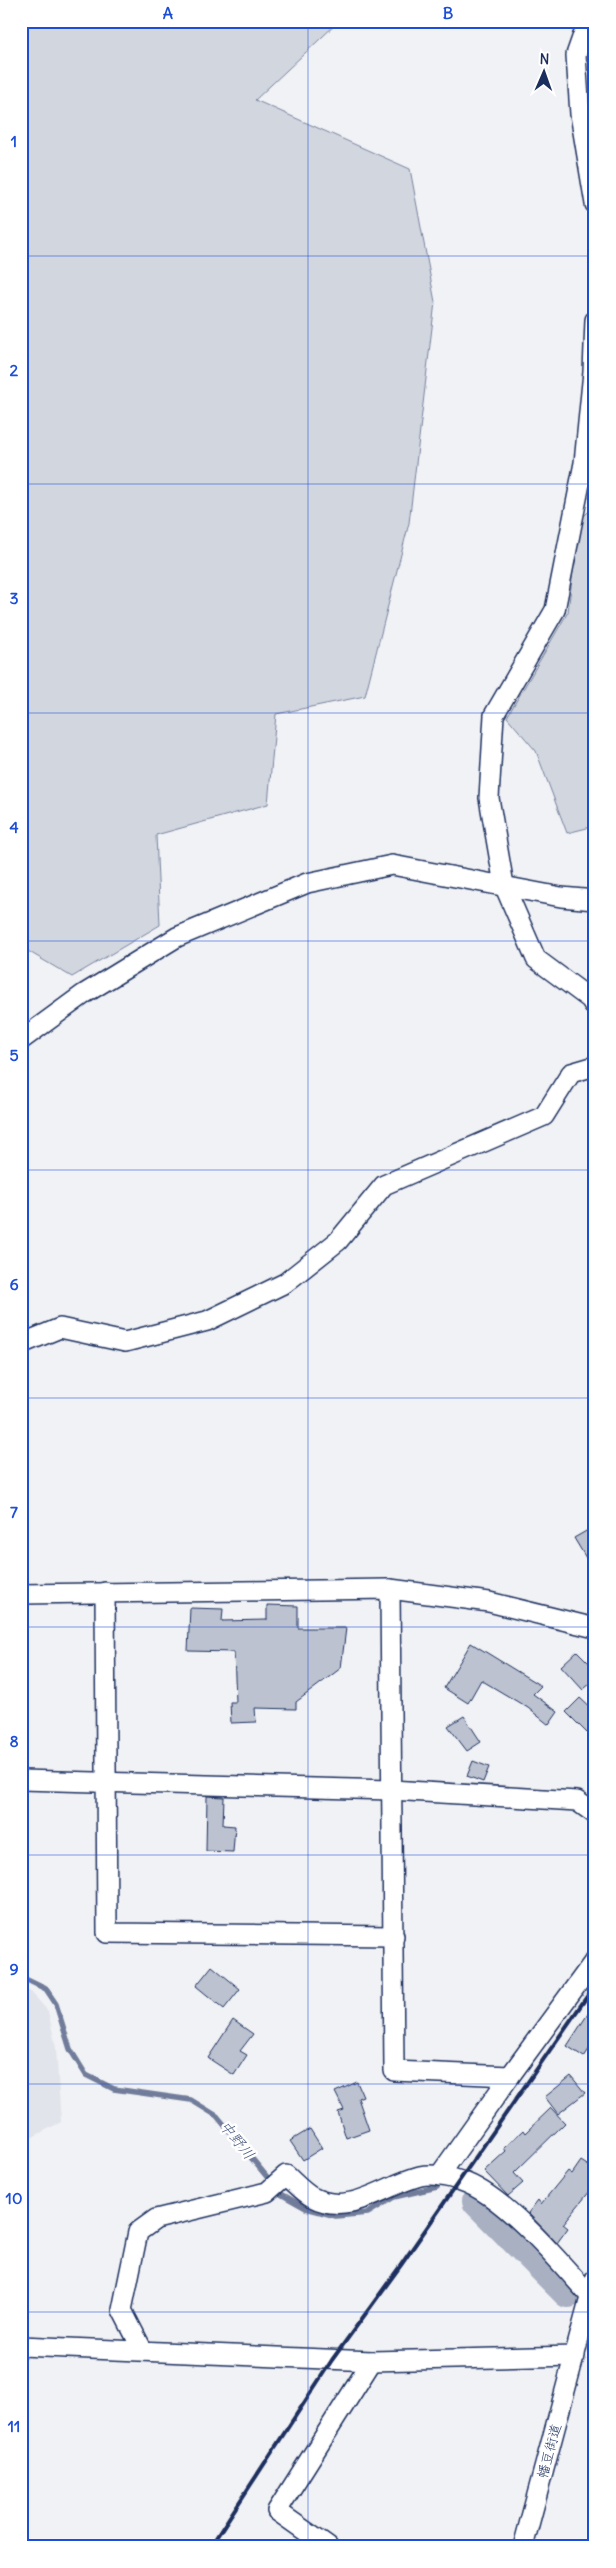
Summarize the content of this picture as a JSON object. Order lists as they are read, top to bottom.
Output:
{
  "streets": {
    "street": ["幡豆街道"]
  },
  "water": ["中野川"],
  "north": "top",
  "grid": {
    "columns": ["A", "B"],
    "rows": [
      "1",
      "2",
      "3",
      "4",
      "5",
      "6",
      "7",
      "8",
      "9",
      "10",
      "11"
    ]
  }
}
